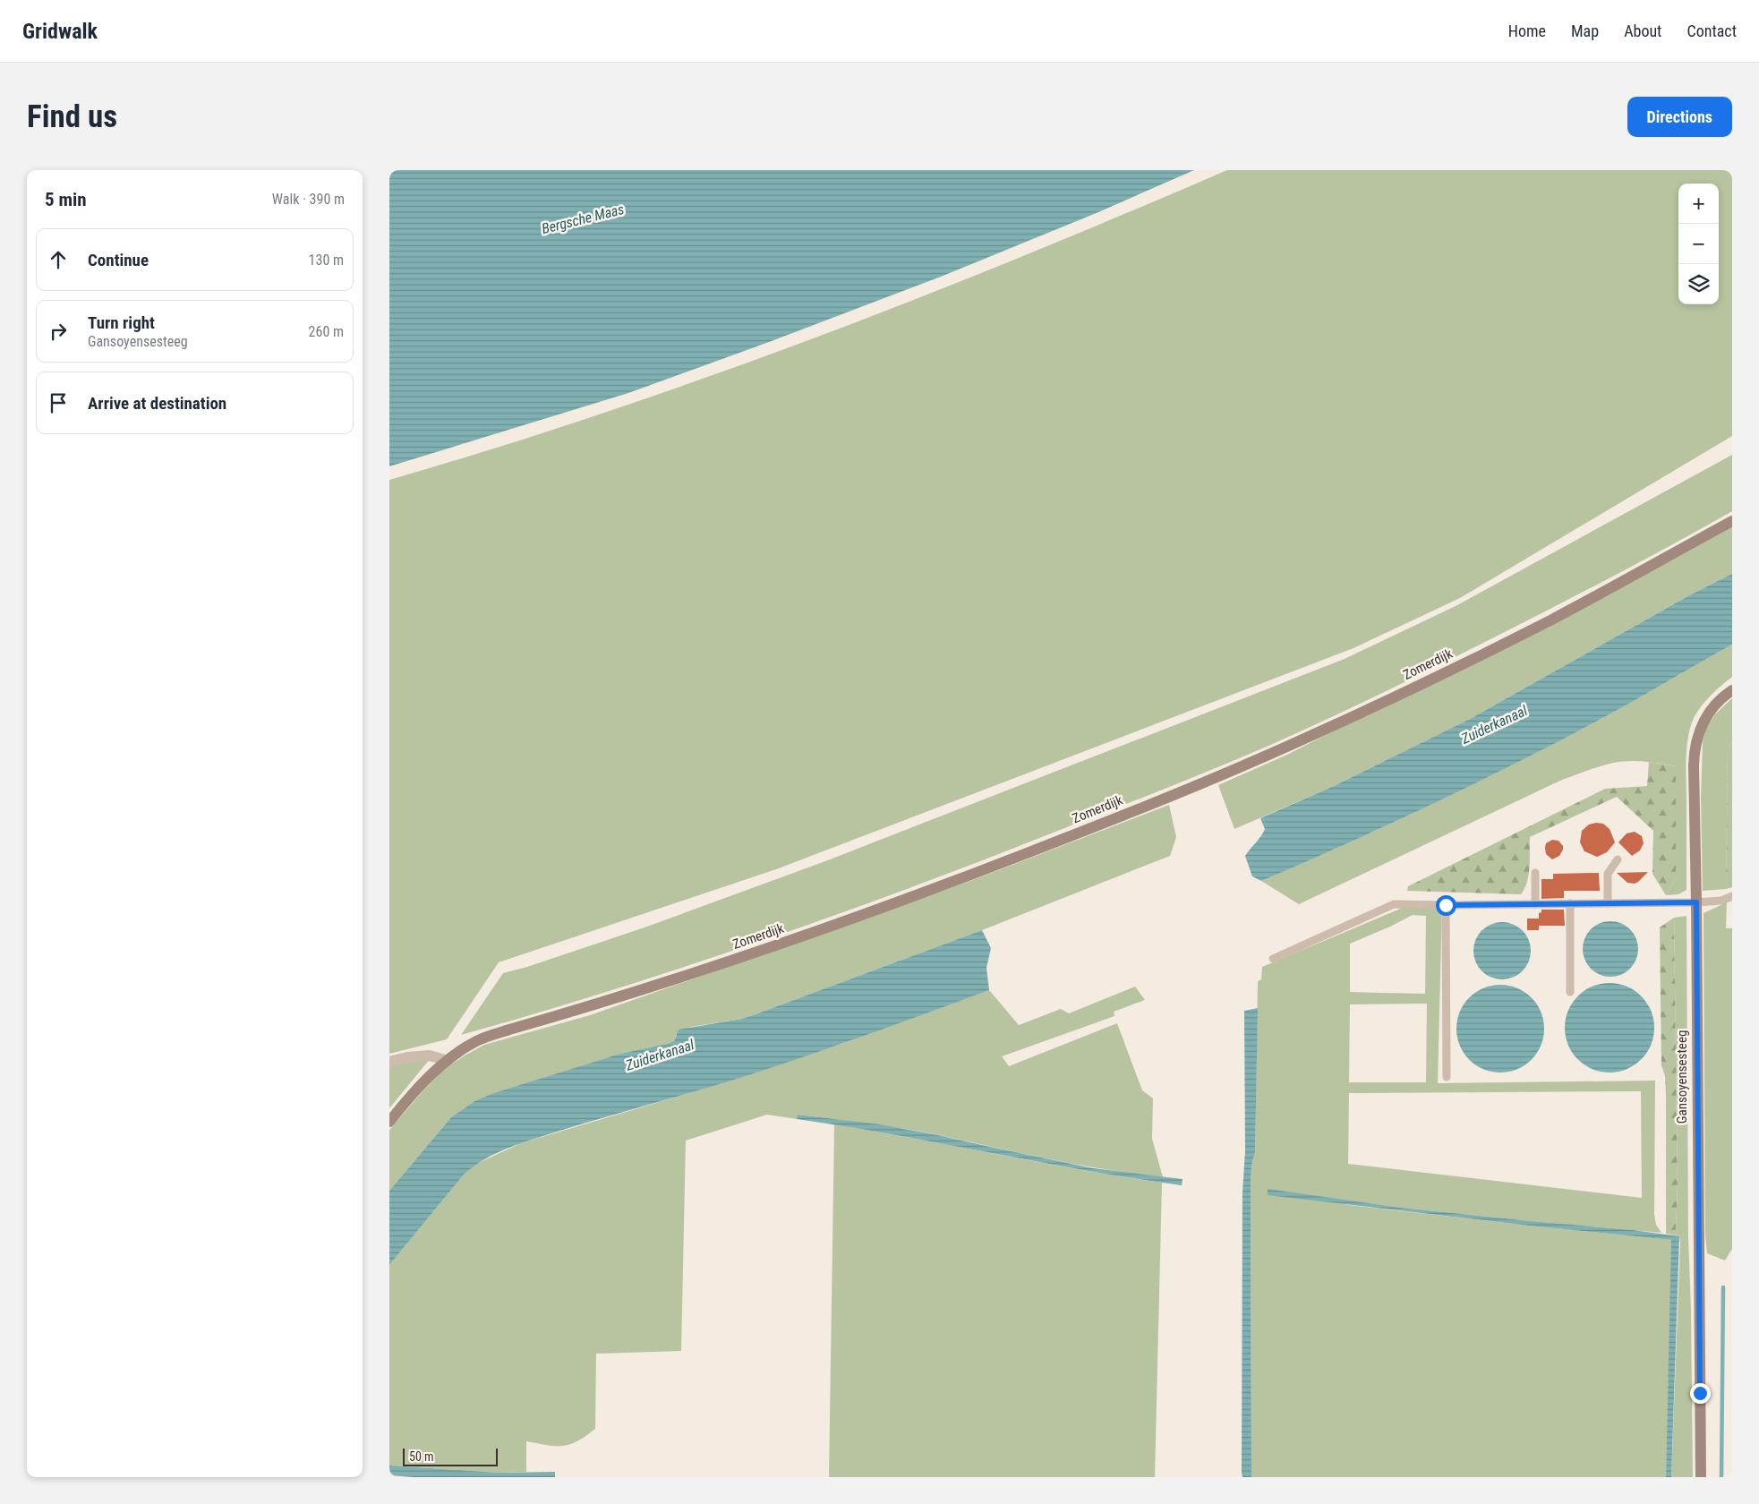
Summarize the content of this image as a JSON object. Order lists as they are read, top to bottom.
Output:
{
  "streets": {
    "street": ["Zomerdijk", "Gansoyensesteeg"]
  },
  "water": ["Bergsche Maas", "Zuiderkanaal"],
  "scale_bar": "50 m",
  "page": {
    "header": "Gridwalk",
    "nav": [
      "Home",
      "Map",
      "About",
      "Contact"
    ],
    "buttons": "Directions",
    "title": "Find us",
    "heading": ["5 min", "Walk · 390 m"],
    "map_buttons": ["+", "−"],
    "list": [
      ["Continue", "130 m"],
      ["Turn right", "Gansoyensesteeg", "260 m"],
      "Arrive at destination"
    ],
    "scale": "50 m"
  }
}
